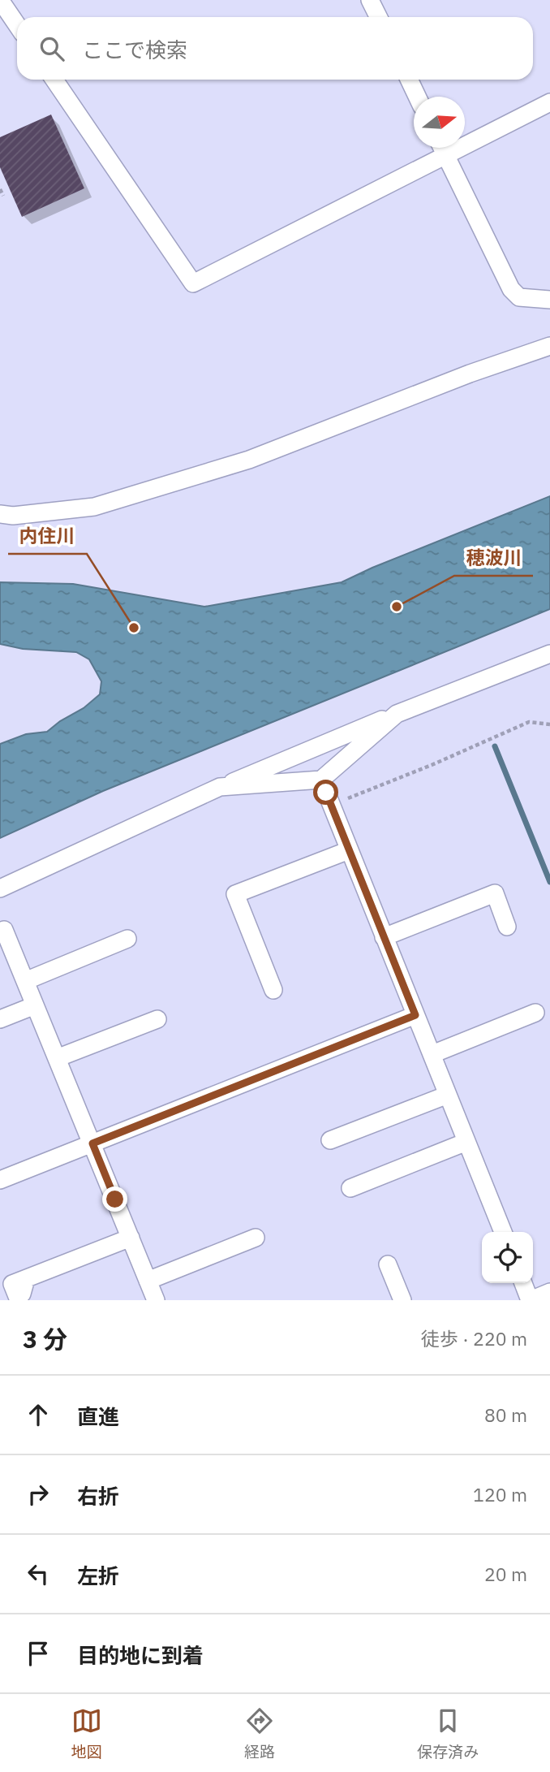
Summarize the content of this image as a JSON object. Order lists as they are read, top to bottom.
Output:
{
  "places": ["穂波川", "内住川"],
  "north": "right",
  "page": {
    "search": "ここで検索",
    "heading": ["3 分", "徒歩 · 220 m"],
    "list": [
      ["直進", "80 m"],
      ["右折", "120 m"],
      ["左折", "20 m"],
      "目的地に到着"
    ],
    "nav": ["地図", "経路", "保存済み"]
  }
}
